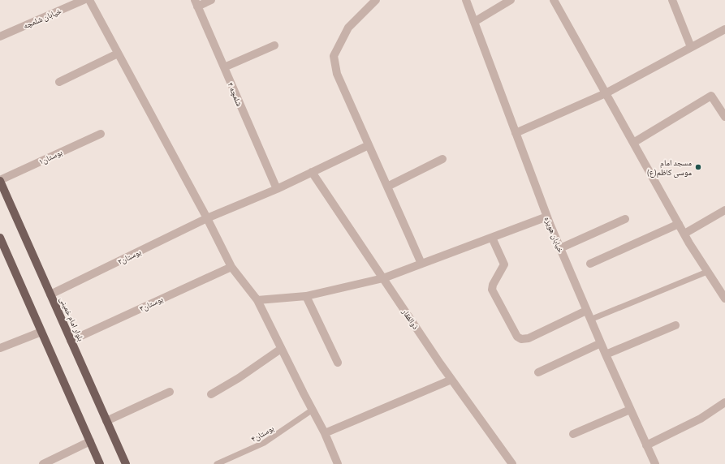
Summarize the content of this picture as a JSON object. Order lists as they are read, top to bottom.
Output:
{
  "streets": {
    "main road": ["بلوار امام خمینی"],
    "street": [
      "خیابان شلمچه",
      "شلمچه ۲",
      "بوستان۱",
      "خیابان هویزه",
      "بوستان۲",
      "بوستان۳",
      "ذوالفقار"
    ],
    "lane": ["بوستان۴"]
  },
  "crossings": [
    ["شلمچه ۲", "بوستان۲"],
    ["بوستان۱", "بلوار امام خمینی"],
    ["بوستان۲", "بلوار امام خمینی"],
    ["بوستان۲", "ذوالفقار"],
    ["بوستان۳", "بلوار امام خمینی"]
  ],
  "places": ["مسجد امام موسی کاظم(ع)"]
}
